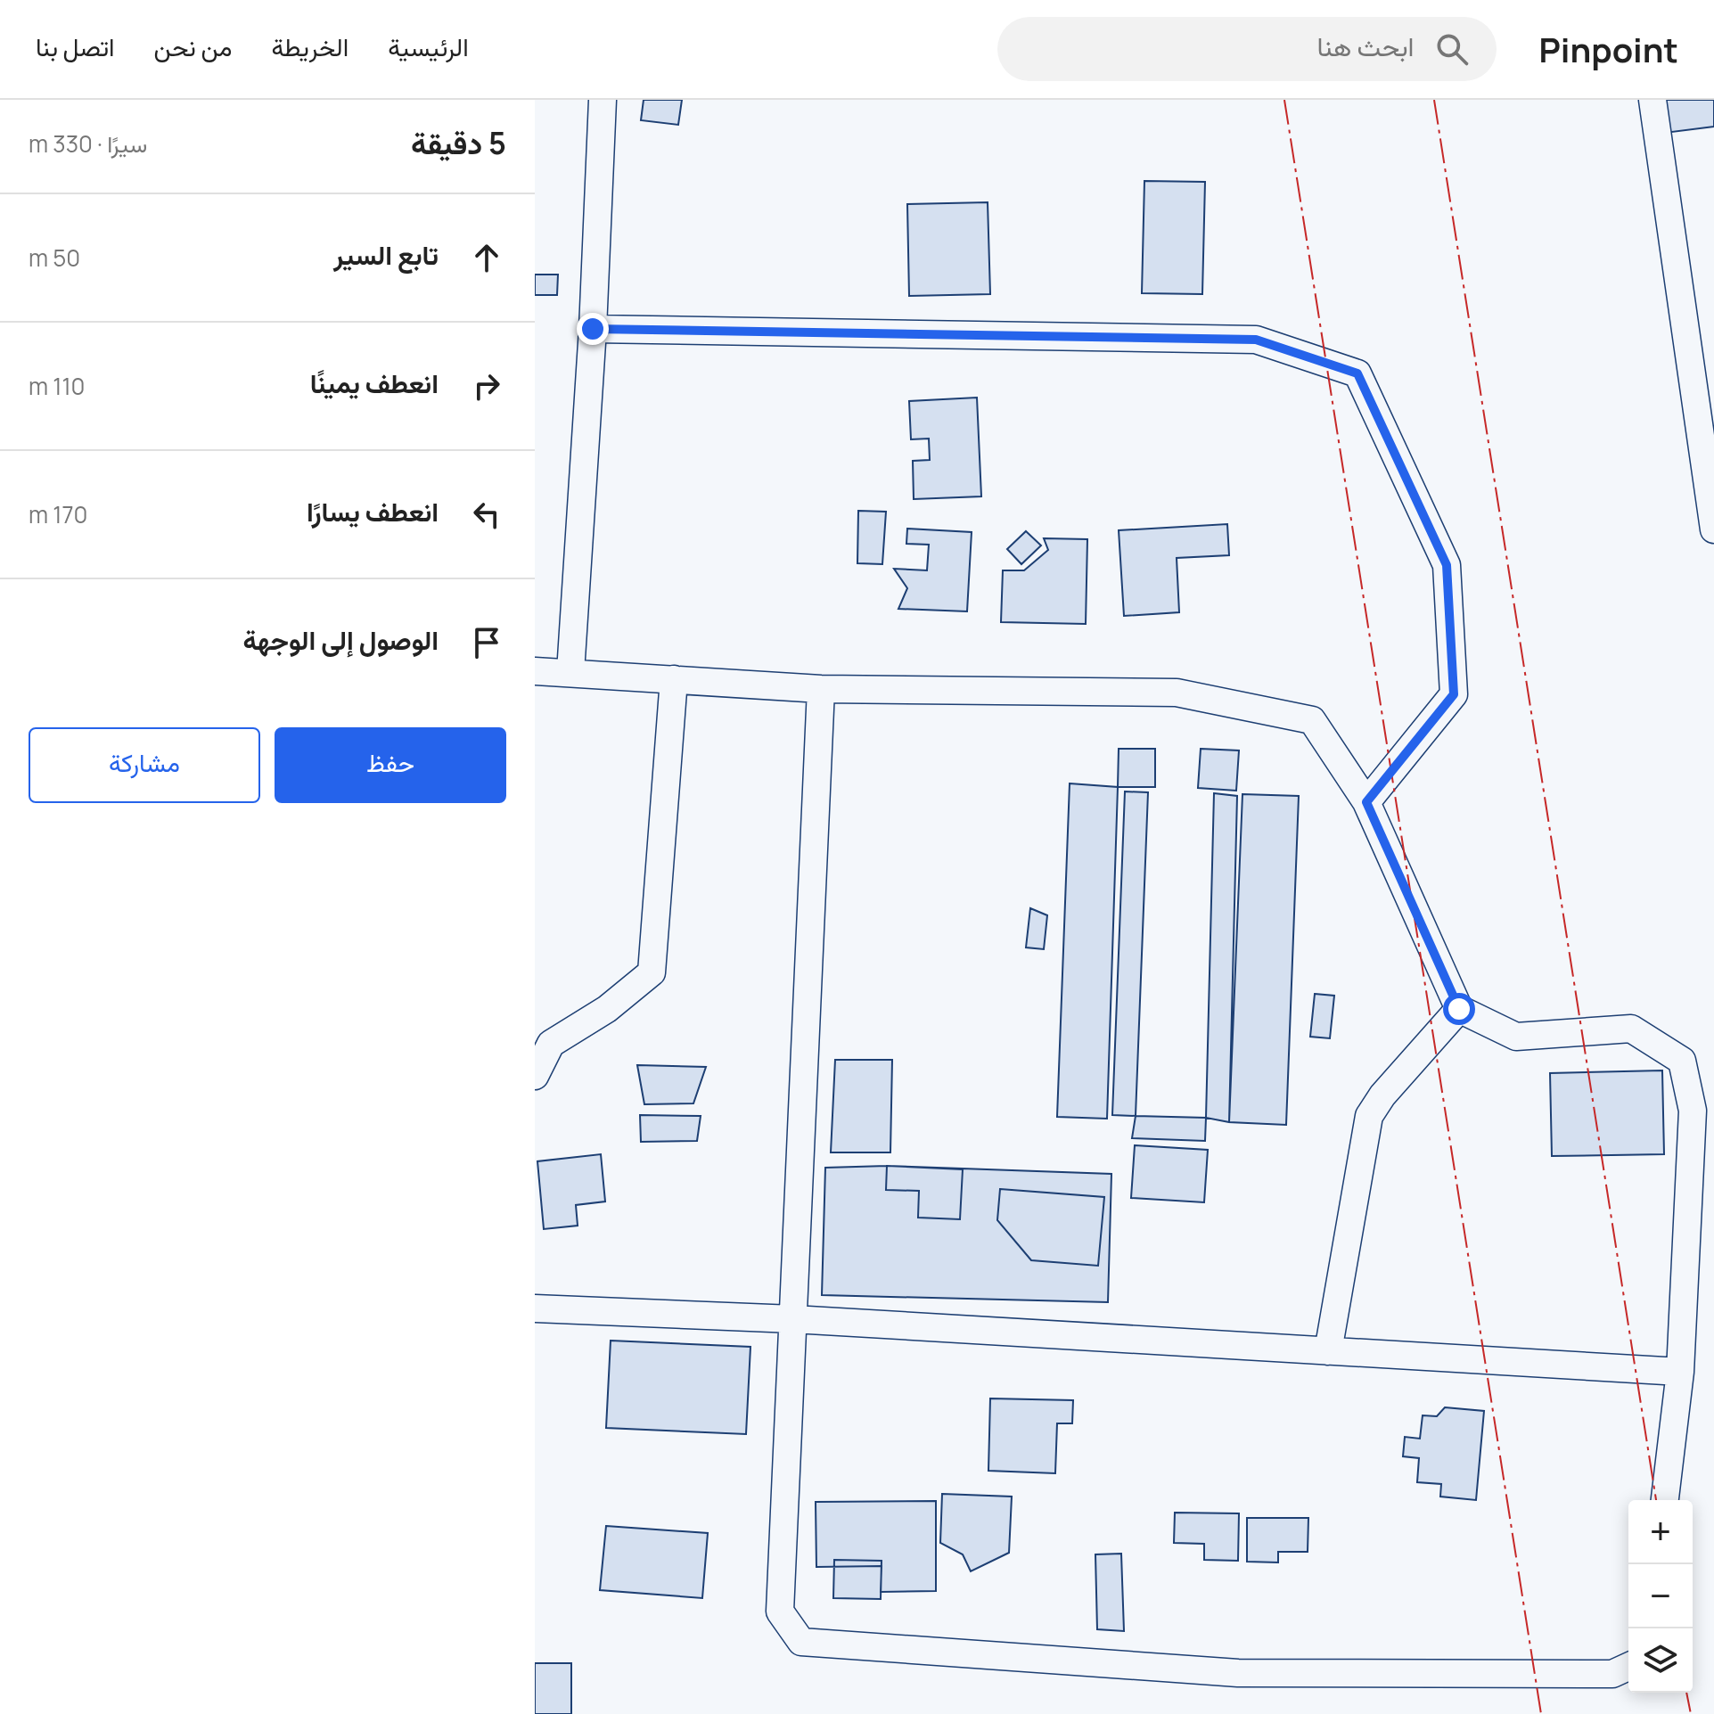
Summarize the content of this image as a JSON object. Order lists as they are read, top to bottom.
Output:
{
  "page": {
    "header": "Pinpoint",
    "search": "ابحث هنا",
    "nav": [
      "الرئيسية",
      "الخريطة",
      "من نحن",
      "اتصل بنا"
    ],
    "heading": ["5 دقيقة", "سيرًا · 330 m"],
    "list": [
      ["تابع السير", "50 m"],
      ["انعطف يمينًا", "110 m"],
      ["انعطف يسارًا", "170 m"],
      "الوصول إلى الوجهة"
    ],
    "buttons": ["حفظ", "مشاركة"],
    "map_buttons": ["+", "−"]
  }
}
